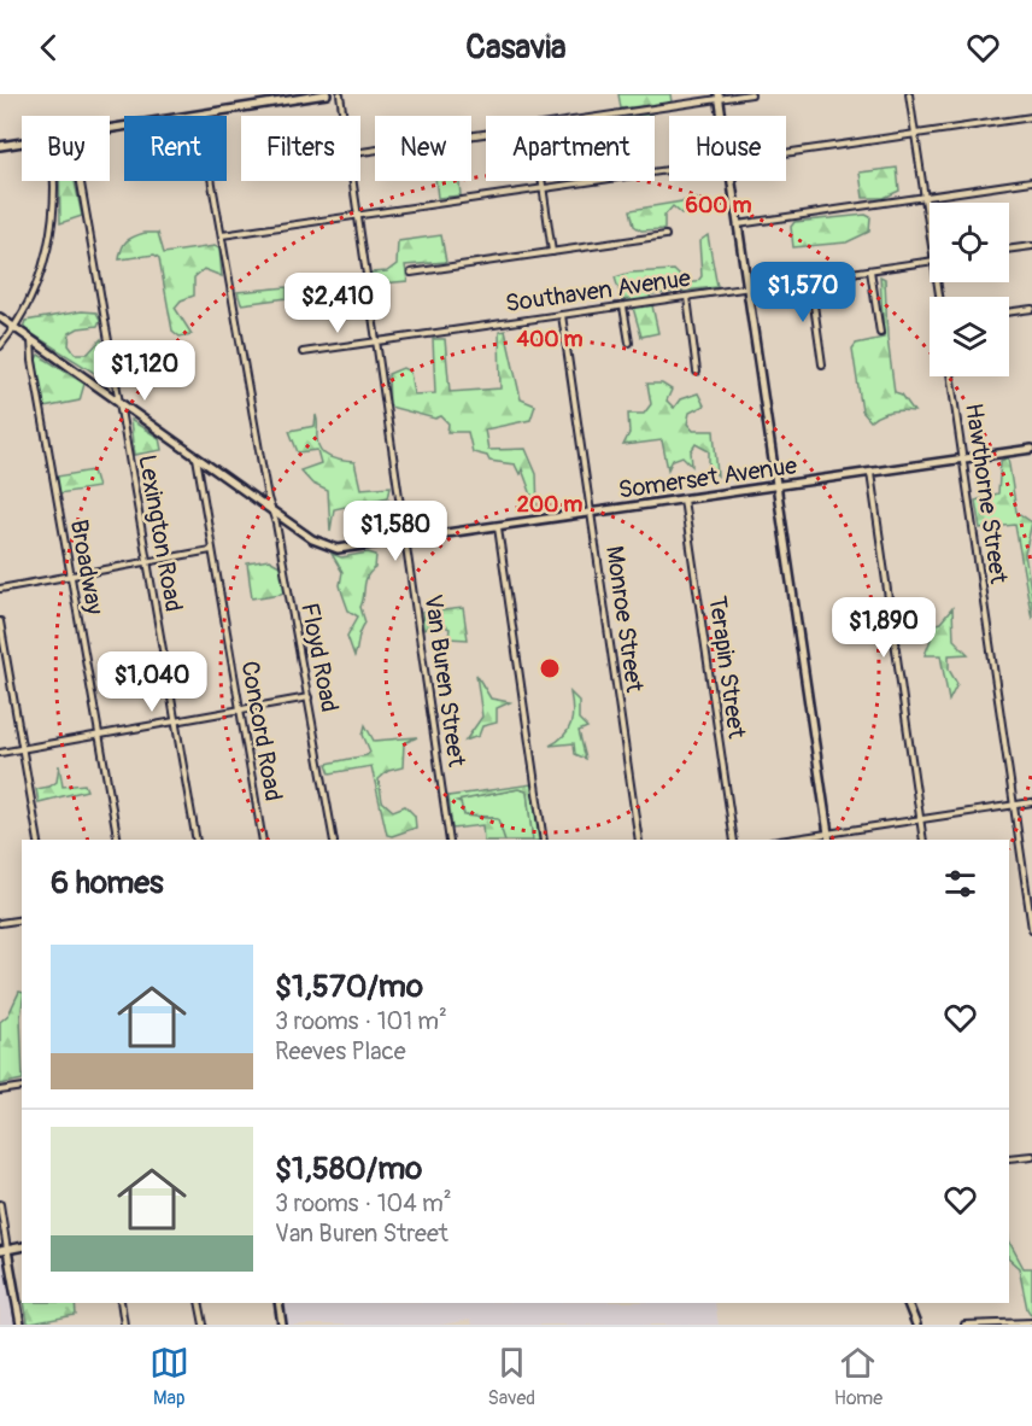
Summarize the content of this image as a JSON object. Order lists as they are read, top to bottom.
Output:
{
  "streets": {
    "street": [
      "Southaven Avenue",
      "Somerset Avenue",
      "Hawthorne Street",
      "Lexington Road",
      "Broadway",
      "Monroe Street",
      "Floyd Road",
      "Terapin Street",
      "Van Buren Street",
      "Concord Road"
    ]
  },
  "crossings": [
    ["Southaven Avenue", "Monroe Street"],
    ["Southaven Avenue", "Van Buren Street"],
    ["Somerset Avenue", "Hawthorne Street"],
    ["Somerset Avenue", "Monroe Street"],
    ["Somerset Avenue", "Floyd Road"],
    ["Somerset Avenue", "Terapin Street"],
    ["Somerset Avenue", "Van Buren Street"]
  ],
  "page": {
    "header": "Casavia",
    "chip": [
      "Buy",
      "Rent",
      "Filters",
      "New",
      "Apartment",
      "House"
    ],
    "price": [
      "$1,570",
      "$2,410",
      "$1,120",
      "$1,580",
      "$1,890",
      "$1,040"
    ],
    "heading": "6 homes",
    "list": [
      {
        "name": "$1,570/mo",
        "note": "3 rooms · 101 m² · Reeves Place"
      },
      {
        "name": "$1,580/mo",
        "note": "3 rooms · 104 m² · Van Buren Street"
      }
    ],
    "tabs": ["Map", "Saved", "Home"]
  },
  "rings": ["600 m", "400 m", "200 m"]
}
